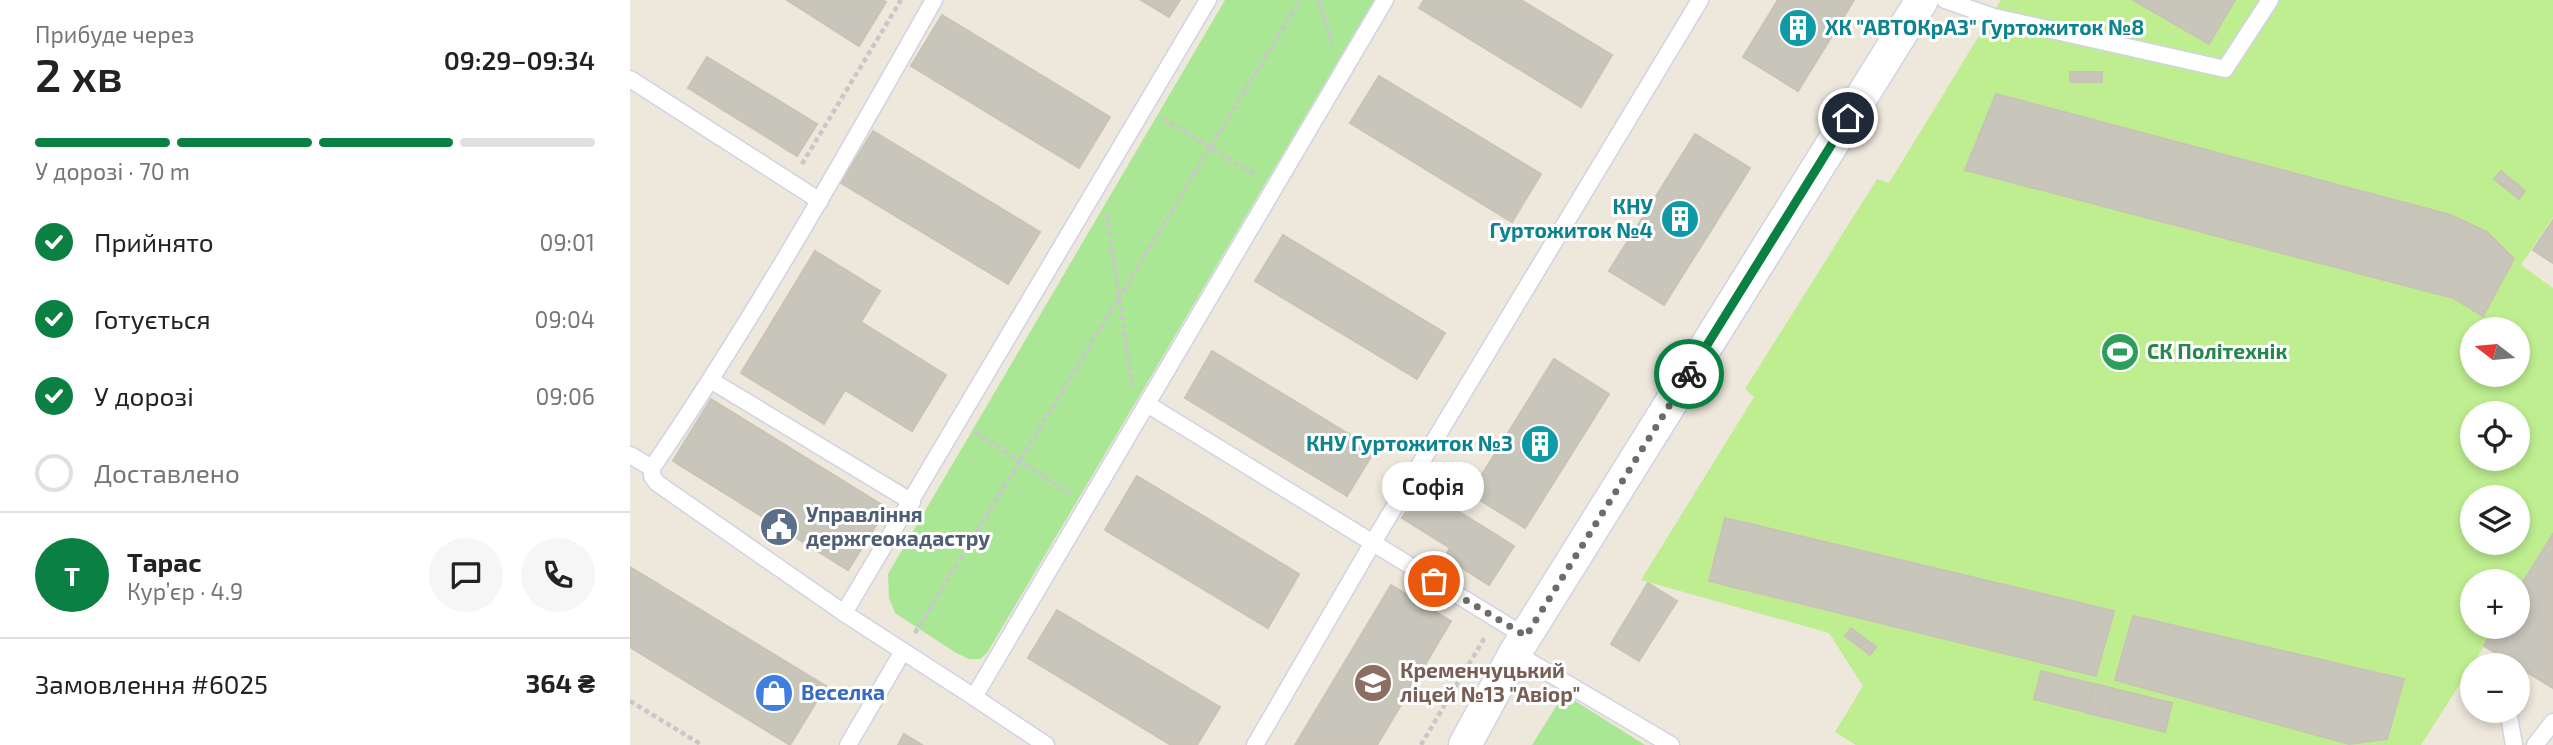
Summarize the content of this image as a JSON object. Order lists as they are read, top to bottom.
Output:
{
  "places": {
    "building": ["ХК \"АВТОКрАЗ\" Гуртожиток №8", "КНУ Гуртожиток №4", "КНУ Гуртожиток №3"],
    "sports": ["СК Політехнік"],
    "public building": ["Управлiння держгеокадастру"],
    "other": ["Софія"],
    "school or university": ["Кременчуцький ліцей №13 \"Авіор\""],
    "shop": ["Веселка"]
  },
  "north": "left",
  "page": {
    "heading": ["2 хв", "Прибуде через", "09:29–09:34"],
    "panel": [
      "Тарас",
      "Кур’єр · 4.9",
      "Замовлення #6025",
      "364 ₴"
    ],
    "bar": "У дорозі · 70 m",
    "list": [
      ["Прийнято", "09:01"],
      ["Готується", "09:04"],
      ["У дорозі", "09:06"],
      "Доставлено"
    ],
    "map_buttons": ["+", "−"],
    "bubble": "Софія",
    "round": "Т"
  }
}
